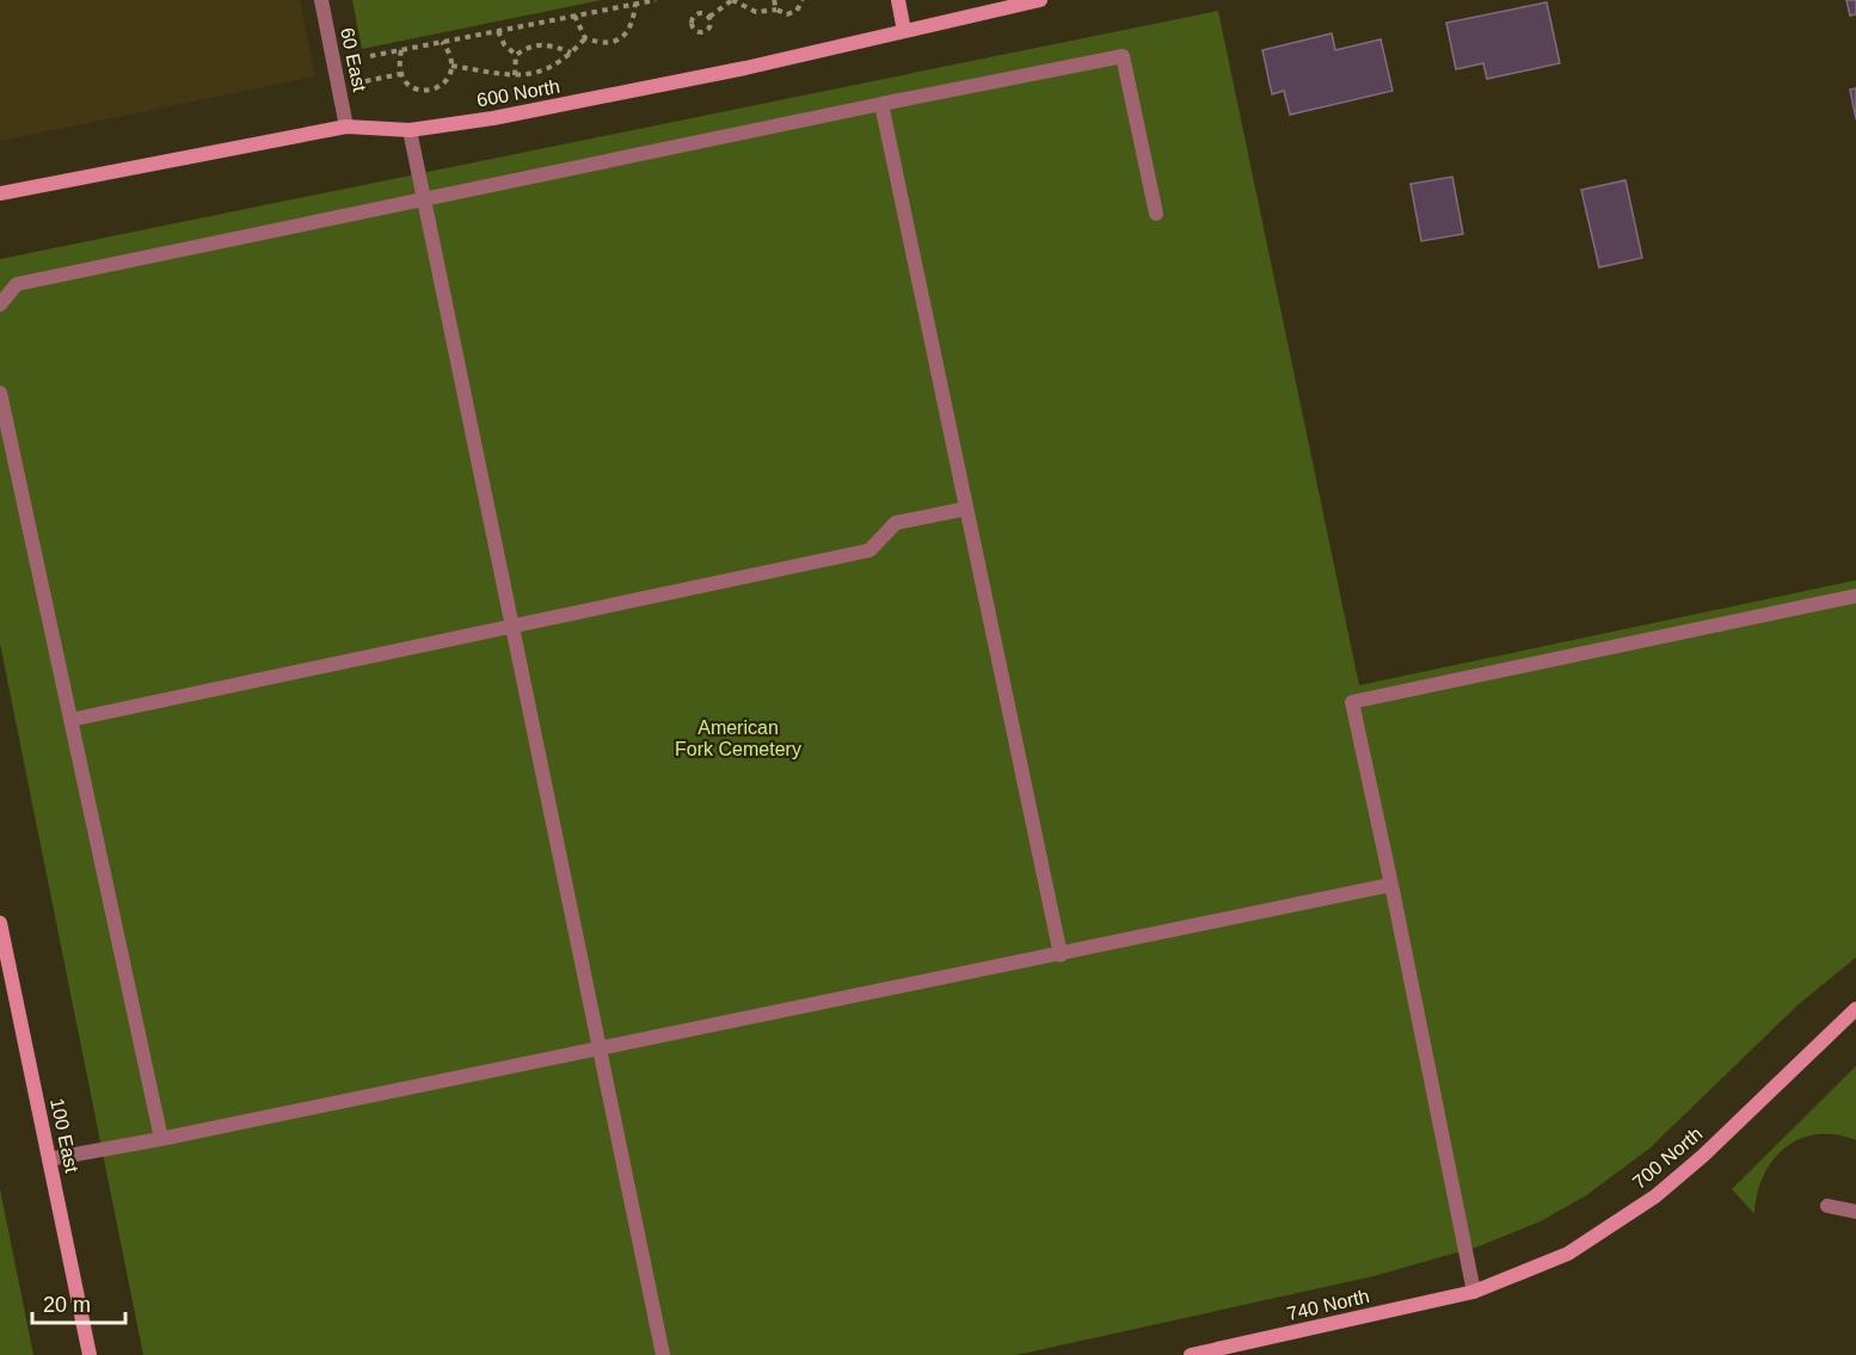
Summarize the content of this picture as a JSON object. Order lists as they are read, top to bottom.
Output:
{
  "streets": {
    "street": [
      "60 East",
      "600 North",
      "100 East",
      "700 North",
      "740 North"
    ]
  },
  "crossings": [
    ["60 East", "600 North"],
    ["700 North", "740 North"]
  ],
  "parks": ["American Fork Cemetery"],
  "scale_bar": "20 m"
}
